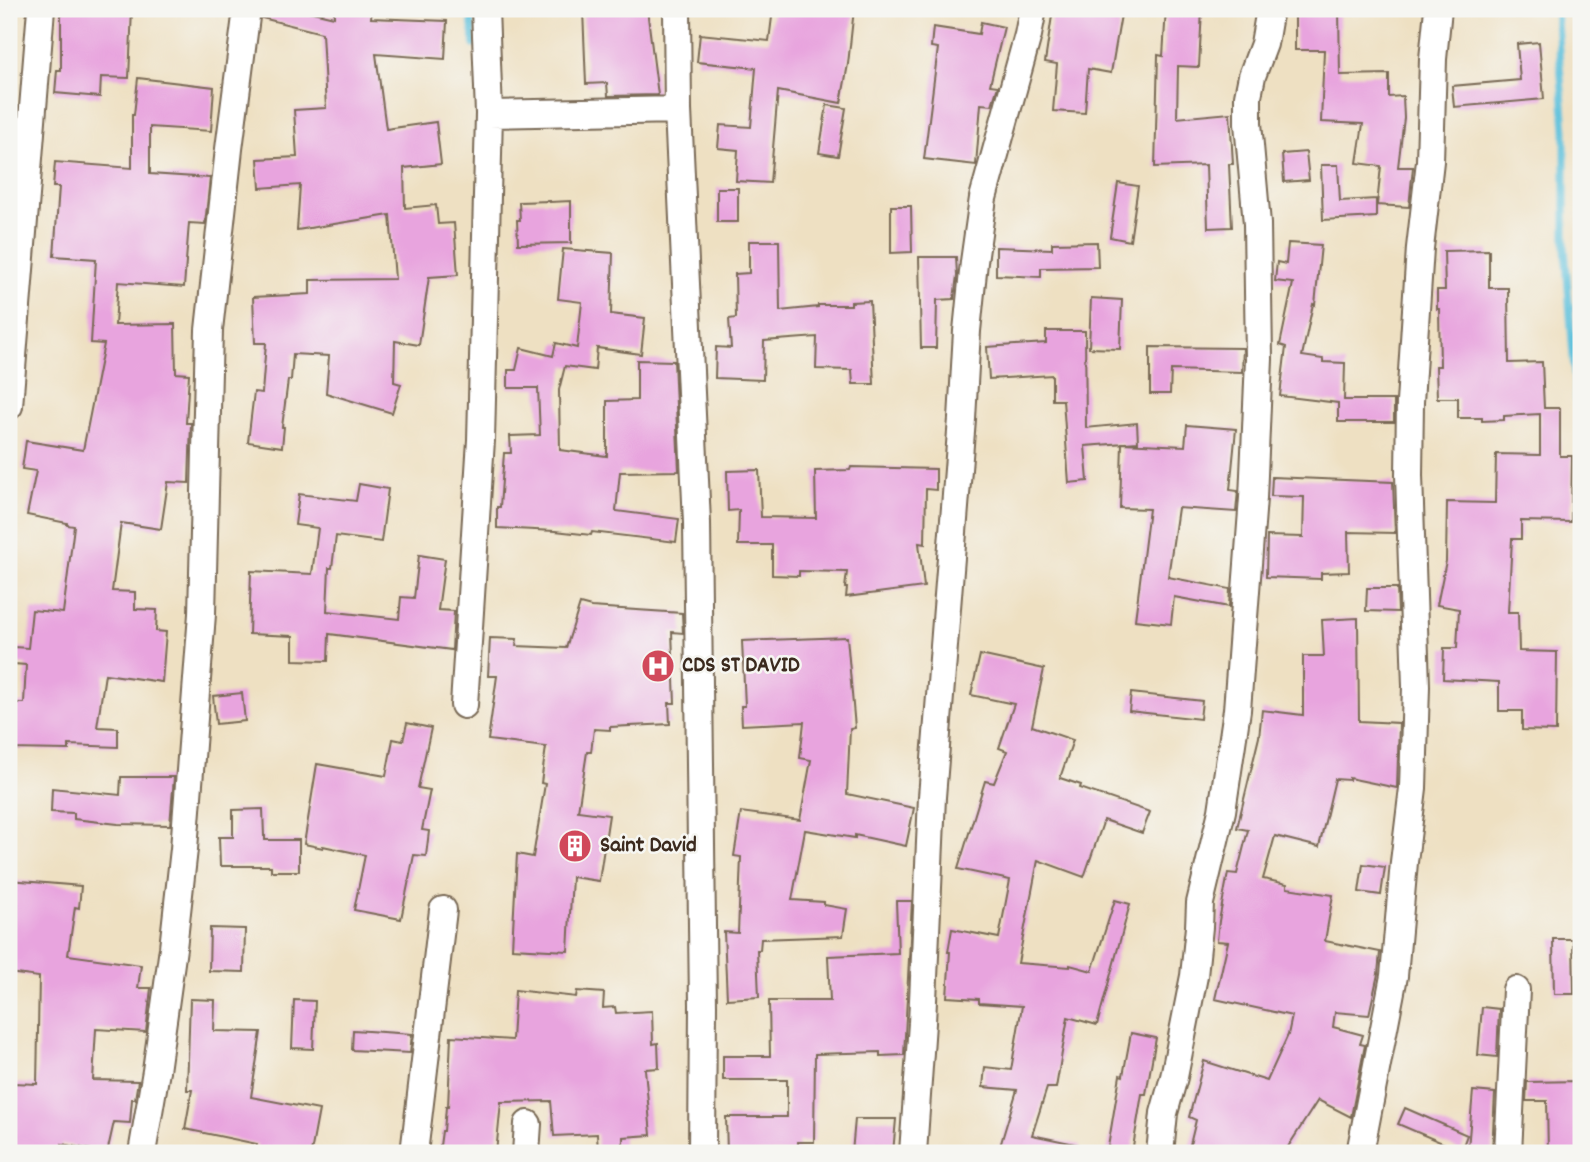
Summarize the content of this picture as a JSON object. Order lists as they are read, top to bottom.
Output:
{
  "places": {
    "hospital": ["CDS ST DAVID"],
    "building": ["Saint David"]
  }
}
